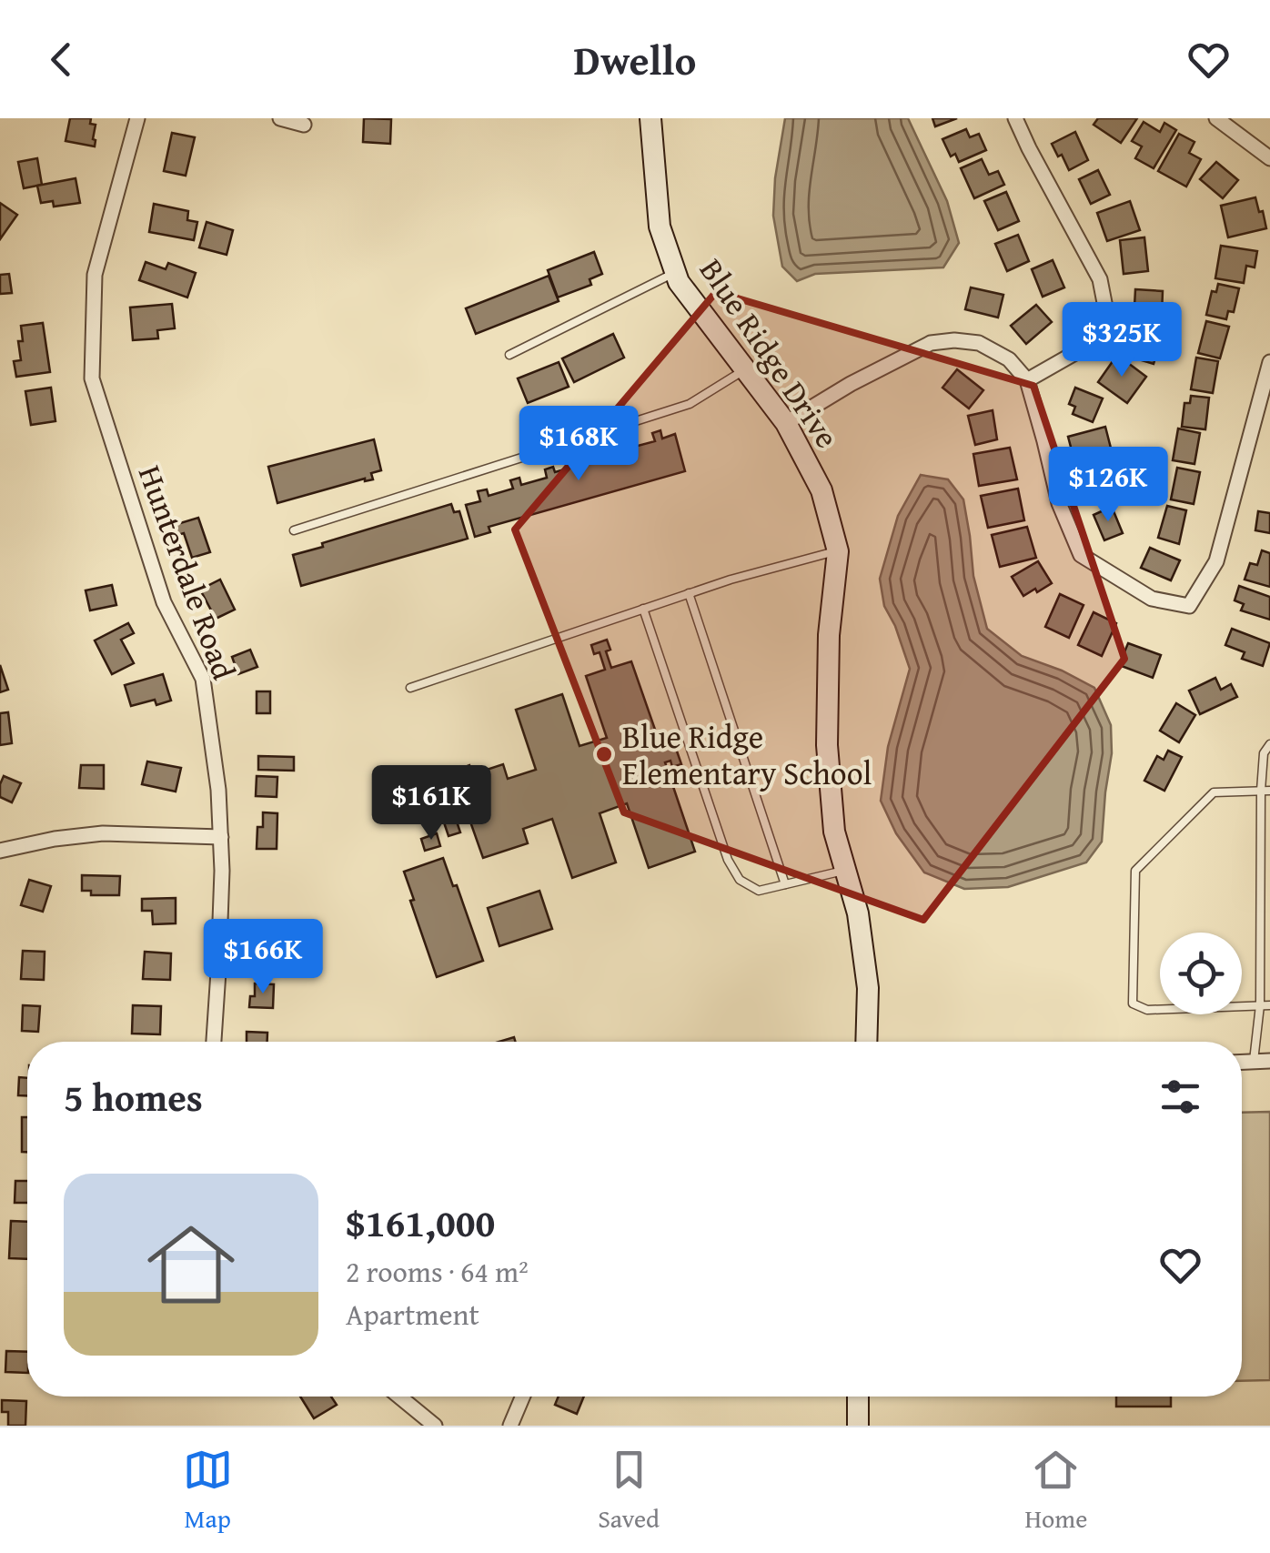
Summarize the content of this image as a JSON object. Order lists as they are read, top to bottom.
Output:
{
  "streets": {
    "street": ["Blue Ridge Drive", "Hunterdale Road"]
  },
  "places": ["Blue Ridge Elementary School"],
  "page": {
    "header": "Dwello",
    "price": [
      "$325K",
      "$168K",
      "$126K",
      "$161K",
      "$166K"
    ],
    "heading": "5 homes",
    "list": [
      {
        "name": "$161,000",
        "note": "2 rooms · 64 m² · Apartment"
      }
    ],
    "tabs": ["Map", "Saved", "Home"]
  }
}
